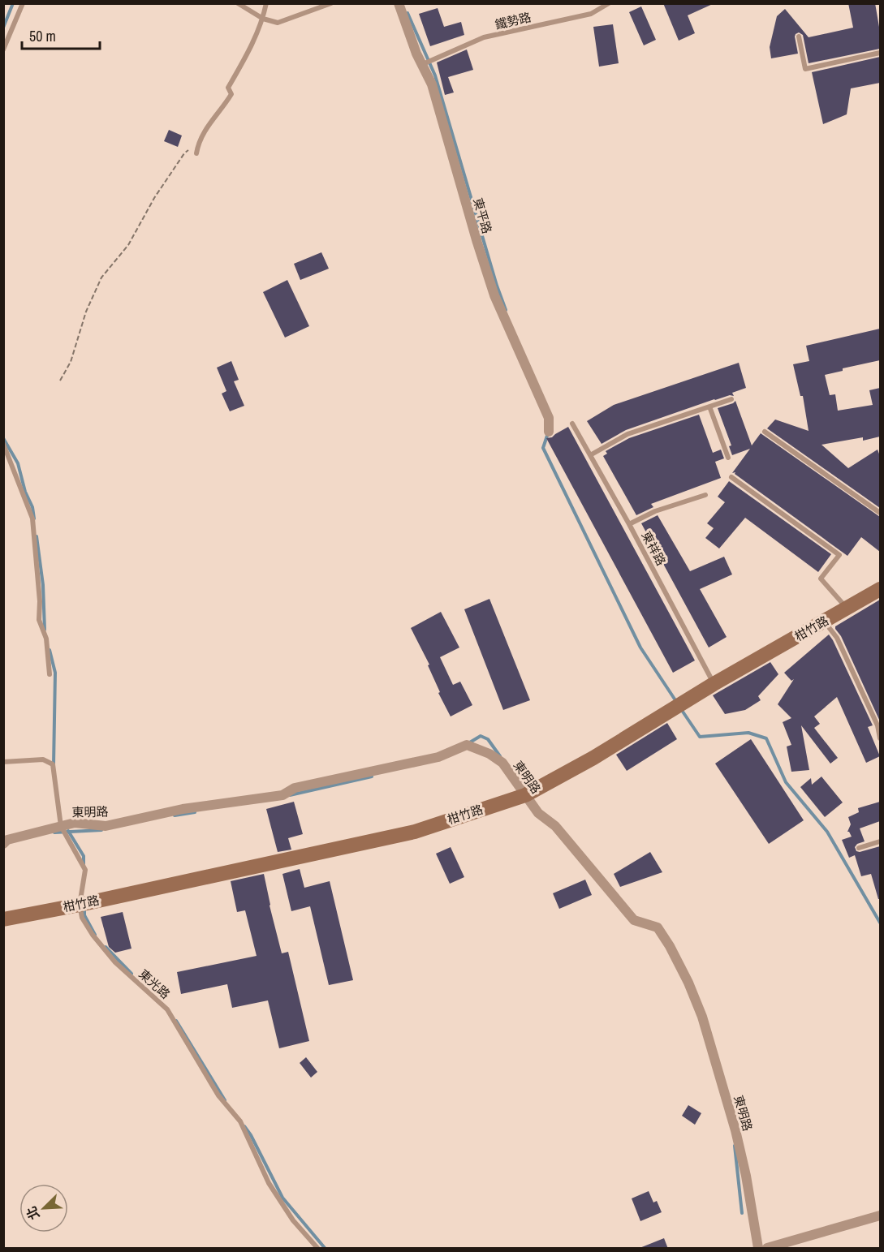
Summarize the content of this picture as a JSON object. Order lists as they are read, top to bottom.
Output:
{
  "streets": {
    "street": ["東平路", "柑竹路", "東明路"],
    "lane": ["鐵勢路", "東祥路", "東光路"]
  },
  "crossings": [
    ["鐵勢路", "東平路"],
    ["東祥路", "柑竹路"],
    ["柑竹路", "東明路"],
    ["柑竹路", "東光路"],
    ["東明路", "東光路"]
  ],
  "scale_bar": "50 m",
  "north": "bottom left"
}
